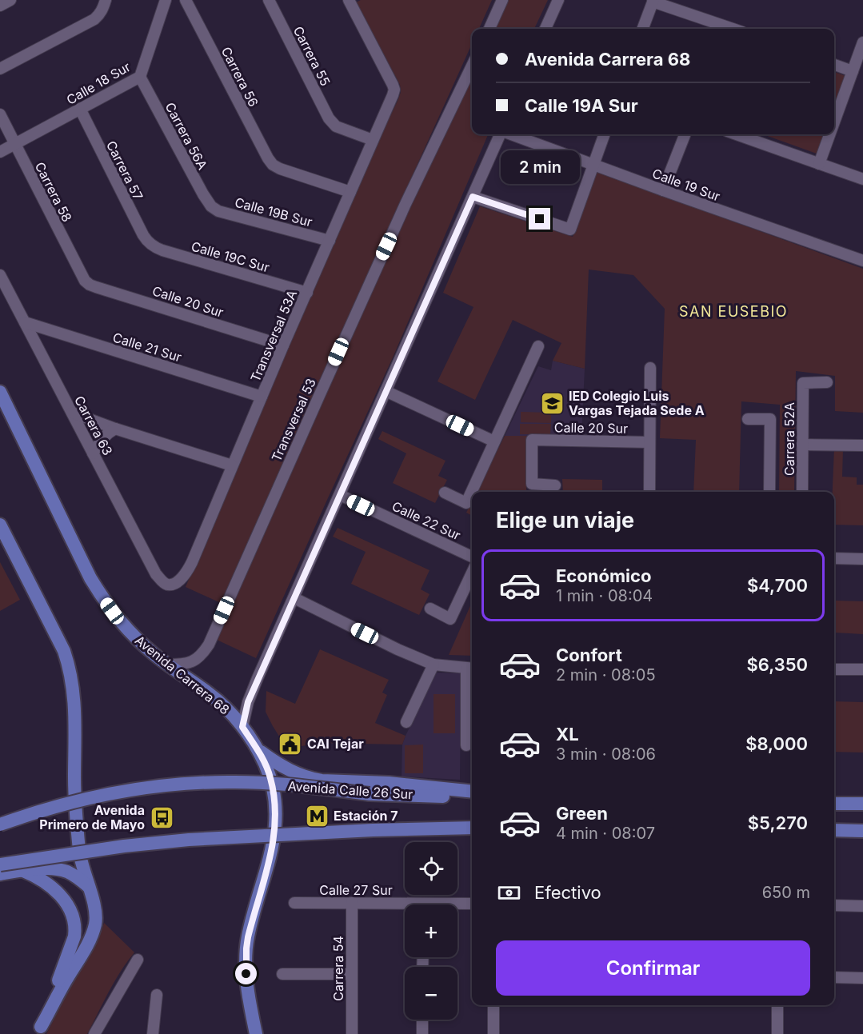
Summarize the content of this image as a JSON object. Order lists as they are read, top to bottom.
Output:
{
  "streets": {
    "main road": ["Avenida Carrera 68", "Avenida Calle 26 Sur"],
    "street": [
      "Carrera 55",
      "Carrera 56",
      "Calle 18 Sur",
      "Carrera 56A",
      "Carrera 57",
      "Calle 19 Sur",
      "Carrera 58",
      "Calle 19B Sur",
      "Calle 19C Sur",
      "Calle 20 Sur",
      "Transversal 53A",
      "Calle 21 Sur",
      "Transversal 53",
      "Carrera 63",
      "Carrera 52A",
      "Calle 22 Sur",
      "Calle 27 Sur",
      "Carrera 54"
    ]
  },
  "crossings": [
    ["Carrera 55", "Transversal 53A"],
    ["Carrera 56", "Transversal 53A"],
    ["Calle 18 Sur", "Carrera 56A"],
    ["Calle 18 Sur", "Carrera 57"],
    ["Calle 18 Sur", "Carrera 58"],
    ["Carrera 56A", "Calle 19B Sur"],
    ["Carrera 57", "Calle 19C Sur"],
    ["Carrera 58", "Calle 20 Sur"],
    ["Calle 19B Sur", "Transversal 53A"],
    ["Calle 19C Sur", "Transversal 53A"],
    ["Calle 20 Sur", "Transversal 53A"],
    ["Transversal 53A", "Calle 21 Sur"],
    ["Transversal 53A", "Carrera 63"],
    ["Calle 21 Sur", "Carrera 63"],
    ["Transversal 53", "Avenida Carrera 68"],
    ["Calle 27 Sur", "Carrera 54"]
  ],
  "districts": ["SAN EUSEBIO"],
  "places": {
    "school or university": ["IED Colegio Luis Vargas Tejada Sede A"],
    "public building": ["CAI Tejar"],
    "metro station": ["Estación 7"],
    "bus stop": ["Avenida Primero de Mayo"]
  },
  "page": {
    "banner": ["Avenida Carrera 68", "Calle 19A Sur"],
    "bubble": "2 min",
    "heading": "Elige un viaje",
    "list": [
      {
        "name": "Económico",
        "note": "1 min · 08:04",
        "value": "$4,700"
      },
      {
        "name": "Confort",
        "note": "2 min · 08:05",
        "value": "$6,350"
      },
      {
        "name": "XL",
        "note": "3 min · 08:06",
        "value": "$8,000"
      },
      {
        "name": "Green",
        "note": "4 min · 08:07",
        "value": "$5,270"
      }
    ],
    "map_buttons": ["+", "−"],
    "pay": ["Efectivo", "650 m"],
    "buttons": "Confirmar"
  }
}
